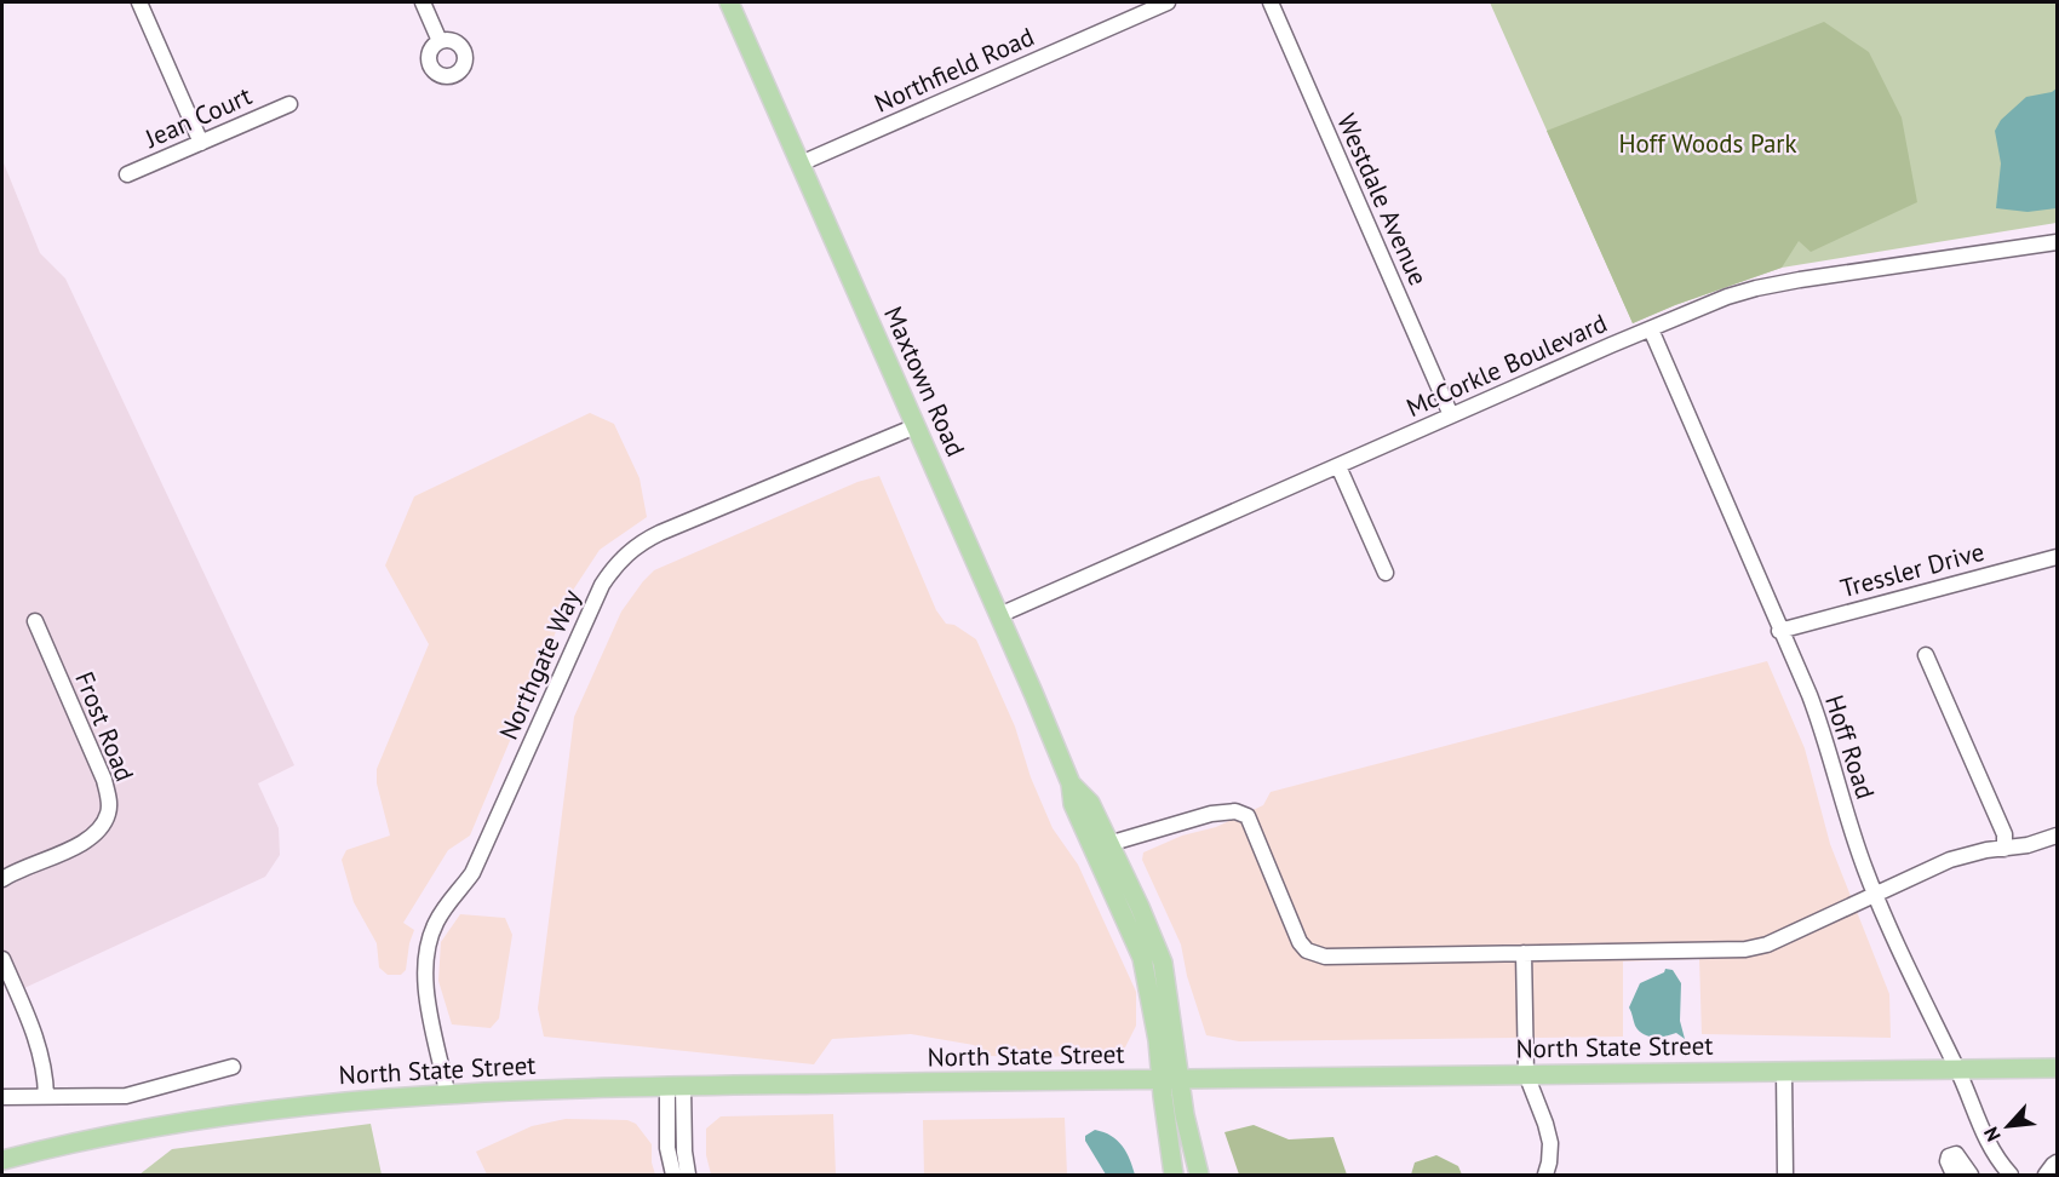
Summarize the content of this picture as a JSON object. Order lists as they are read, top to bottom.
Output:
{
  "streets": {
    "main road": ["Maxtown Road", "North State Street"],
    "street": [
      "Northfield Road",
      "Jean Court",
      "Westdale Avenue",
      "McCorkle Boulevard",
      "Tressler Drive",
      "Northgate Way",
      "Frost Road",
      "Hoff Road"
    ]
  },
  "crossings": [
    ["Northfield Road", "Maxtown Road"],
    ["Westdale Avenue", "McCorkle Boulevard"],
    ["McCorkle Boulevard", "Maxtown Road"],
    ["McCorkle Boulevard", "Hoff Road"],
    ["Maxtown Road", "Northgate Way"],
    ["Maxtown Road", "North State Street"],
    ["Tressler Drive", "Hoff Road"],
    ["Northgate Way", "North State Street"],
    ["Hoff Road", "North State Street"]
  ],
  "parks": ["Hoff Woods Park"],
  "north": "bottom left"
}
